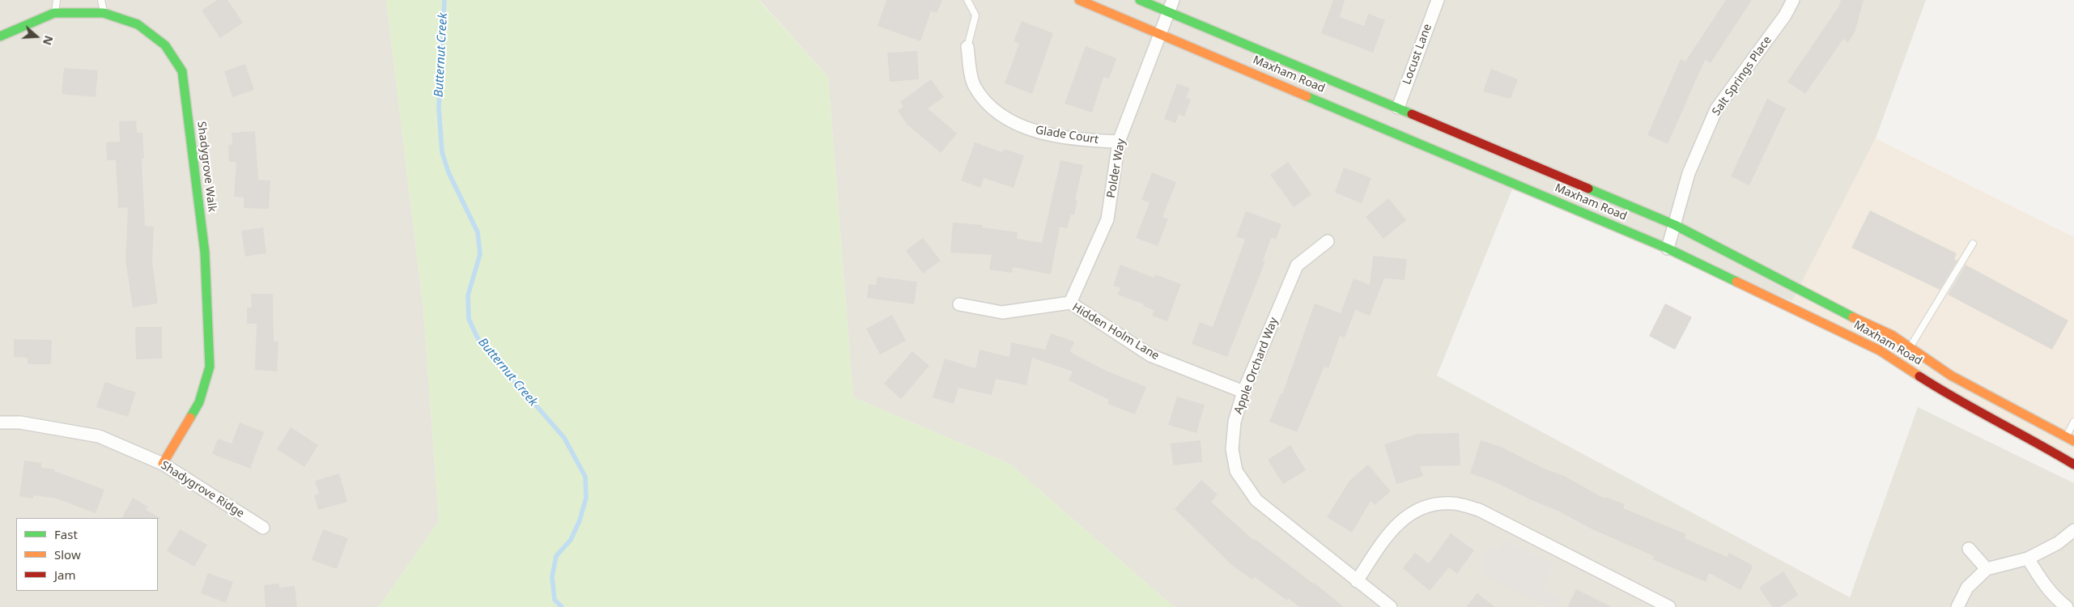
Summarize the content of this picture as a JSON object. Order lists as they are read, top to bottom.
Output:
{
  "streets": {
    "main road": ["Maxham Road", "Shadygrove Walk"],
    "street": [
      "Locust Lane",
      "Salt Springs Place",
      "Glade Court",
      "Polder Way",
      "Hidden Holm Lane",
      "Apple Orchard Way",
      "Shadygrove Ridge"
    ]
  },
  "crossings": [
    ["Locust Lane", "Maxham Road"],
    ["Maxham Road", "Salt Springs Place"],
    ["Maxham Road", "Polder Way"],
    ["Glade Court", "Polder Way"],
    ["Shadygrove Walk", "Shadygrove Ridge"],
    ["Polder Way", "Hidden Holm Lane"],
    ["Hidden Holm Lane", "Apple Orchard Way"]
  ],
  "water": ["Butternut Creek"],
  "legend": ["Fast", "Slow", "Jam"],
  "north": "right"
}
